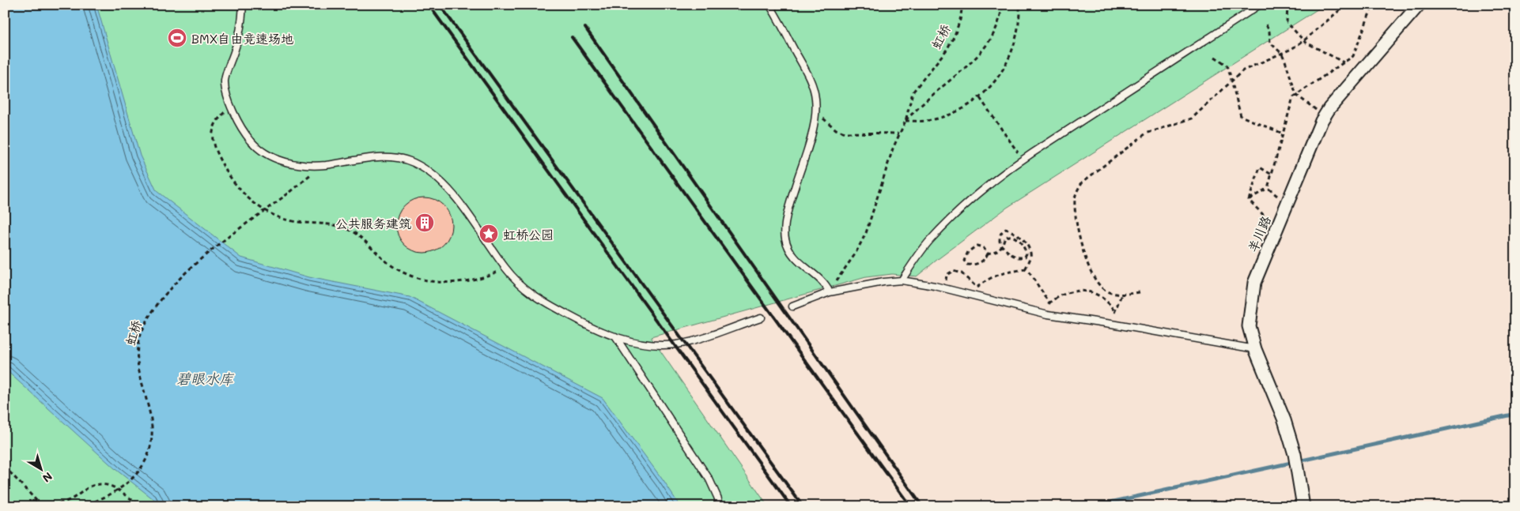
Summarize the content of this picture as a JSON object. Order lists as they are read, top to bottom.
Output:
{
  "streets": {
    "street": ["羊川路"],
    "path": ["虹桥"]
  },
  "water": ["碧眼水库"],
  "places": {
    "sports": ["BMX自由竞速场地"],
    "building": ["公共服务建筑"],
    "place": ["虹桥公园"]
  },
  "north": "bottom right"
}
